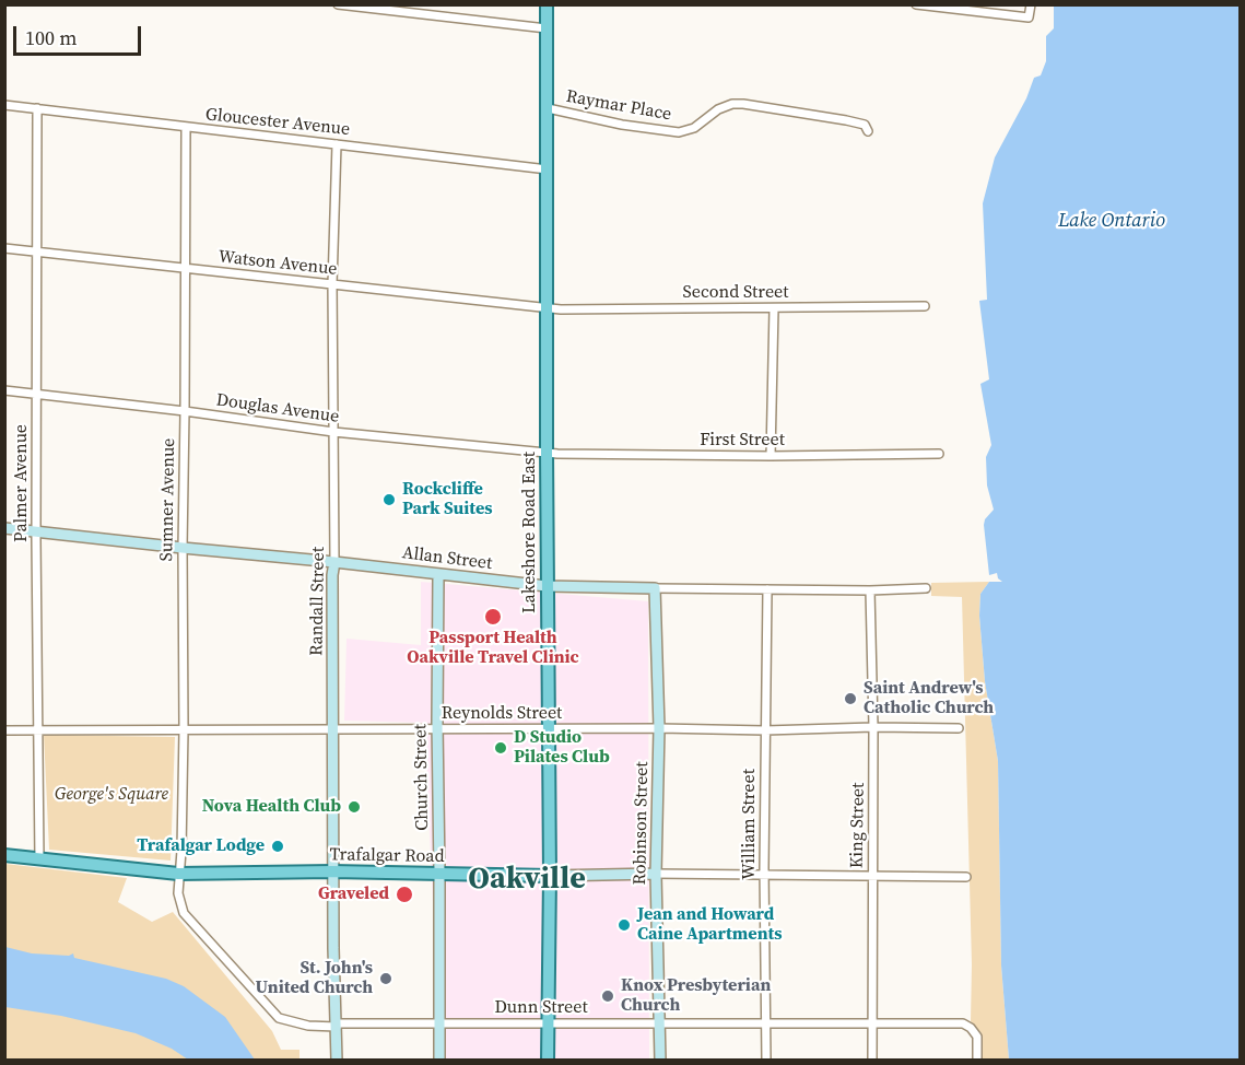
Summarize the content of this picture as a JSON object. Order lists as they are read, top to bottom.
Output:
{
  "streets": {
    "main road": ["Lakeshore Road East", "Trafalgar Road"],
    "street": [
      "Raymar Place",
      "Gloucester Avenue",
      "Watson Avenue",
      "Second Street",
      "Douglas Avenue",
      "First Street",
      "Palmer Avenue",
      "Sumner Avenue",
      "Allan Street",
      "Randall Street",
      "Reynolds Street",
      "Church Street",
      "Robinson Street",
      "William Street",
      "King Street",
      "Dunn Street"
    ]
  },
  "crossings": [
    ["Raymar Place", "Lakeshore Road East"],
    ["Gloucester Avenue", "Palmer Avenue"],
    ["Gloucester Avenue", "Sumner Avenue"],
    ["Gloucester Avenue", "Lakeshore Road East"],
    ["Gloucester Avenue", "Randall Street"],
    ["Watson Avenue", "Second Street"],
    ["Watson Avenue", "Palmer Avenue"],
    ["Watson Avenue", "Sumner Avenue"],
    ["Watson Avenue", "Lakeshore Road East"],
    ["Watson Avenue", "Randall Street"],
    ["Second Street", "Lakeshore Road East"],
    ["Douglas Avenue", "First Street"],
    ["Douglas Avenue", "Palmer Avenue"],
    ["Douglas Avenue", "Sumner Avenue"],
    ["Douglas Avenue", "Lakeshore Road East"],
    ["Douglas Avenue", "Randall Street"],
    ["First Street", "Lakeshore Road East"],
    ["Palmer Avenue", "Allan Street"],
    ["Palmer Avenue", "Reynolds Street"],
    ["Palmer Avenue", "Trafalgar Road"],
    ["Sumner Avenue", "Allan Street"],
    ["Sumner Avenue", "Reynolds Street"],
    ["Sumner Avenue", "Trafalgar Road"],
    ["Sumner Avenue", "Dunn Street"],
    ["Lakeshore Road East", "Allan Street"],
    ["Lakeshore Road East", "Reynolds Street"],
    ["Lakeshore Road East", "Trafalgar Road"],
    ["Lakeshore Road East", "Dunn Street"],
    ["Allan Street", "Randall Street"],
    ["Allan Street", "Church Street"],
    ["Allan Street", "Robinson Street"],
    ["Allan Street", "William Street"],
    ["Allan Street", "King Street"],
    ["Randall Street", "Reynolds Street"],
    ["Randall Street", "Trafalgar Road"],
    ["Randall Street", "Dunn Street"],
    ["Reynolds Street", "Church Street"],
    ["Reynolds Street", "Robinson Street"],
    ["Reynolds Street", "William Street"],
    ["Reynolds Street", "King Street"],
    ["Church Street", "Trafalgar Road"],
    ["Church Street", "Dunn Street"],
    ["Robinson Street", "Trafalgar Road"],
    ["Robinson Street", "Dunn Street"],
    ["William Street", "Trafalgar Road"],
    ["William Street", "Dunn Street"],
    ["King Street", "Trafalgar Road"],
    ["King Street", "Dunn Street"],
    ["Trafalgar Road", "Dunn Street"]
  ],
  "districts": ["Oakville"],
  "water": ["Lake Ontario"],
  "parks": ["George's Square"],
  "places": [
    "Rockcliffe Park Suites",
    "Passport Health Oakville Travel Clinic",
    "Saint Andrew's Catholic Church",
    "D Studio Pilates Club",
    "Nova Health Club",
    "Trafalgar Lodge",
    "Graveled",
    "Jean and Howard Caine Apartments",
    "St. John's United Church",
    "Knox Presbyterian Church"
  ],
  "scale_bar": "100 m"
}
